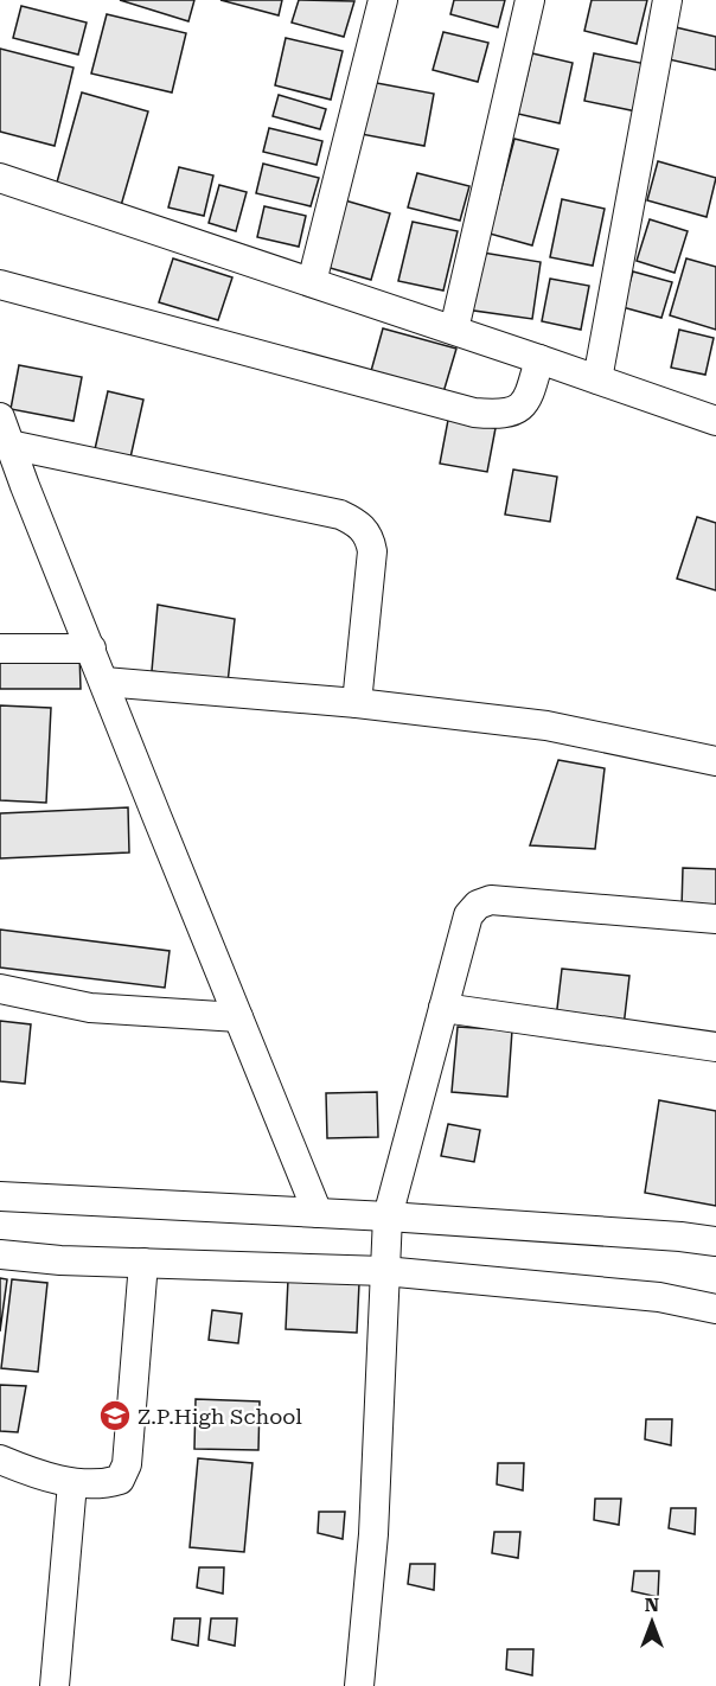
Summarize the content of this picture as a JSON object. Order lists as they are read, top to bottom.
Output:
{
  "places": {
    "school or university": ["Z.P.High School"]
  },
  "north": "top"
}
